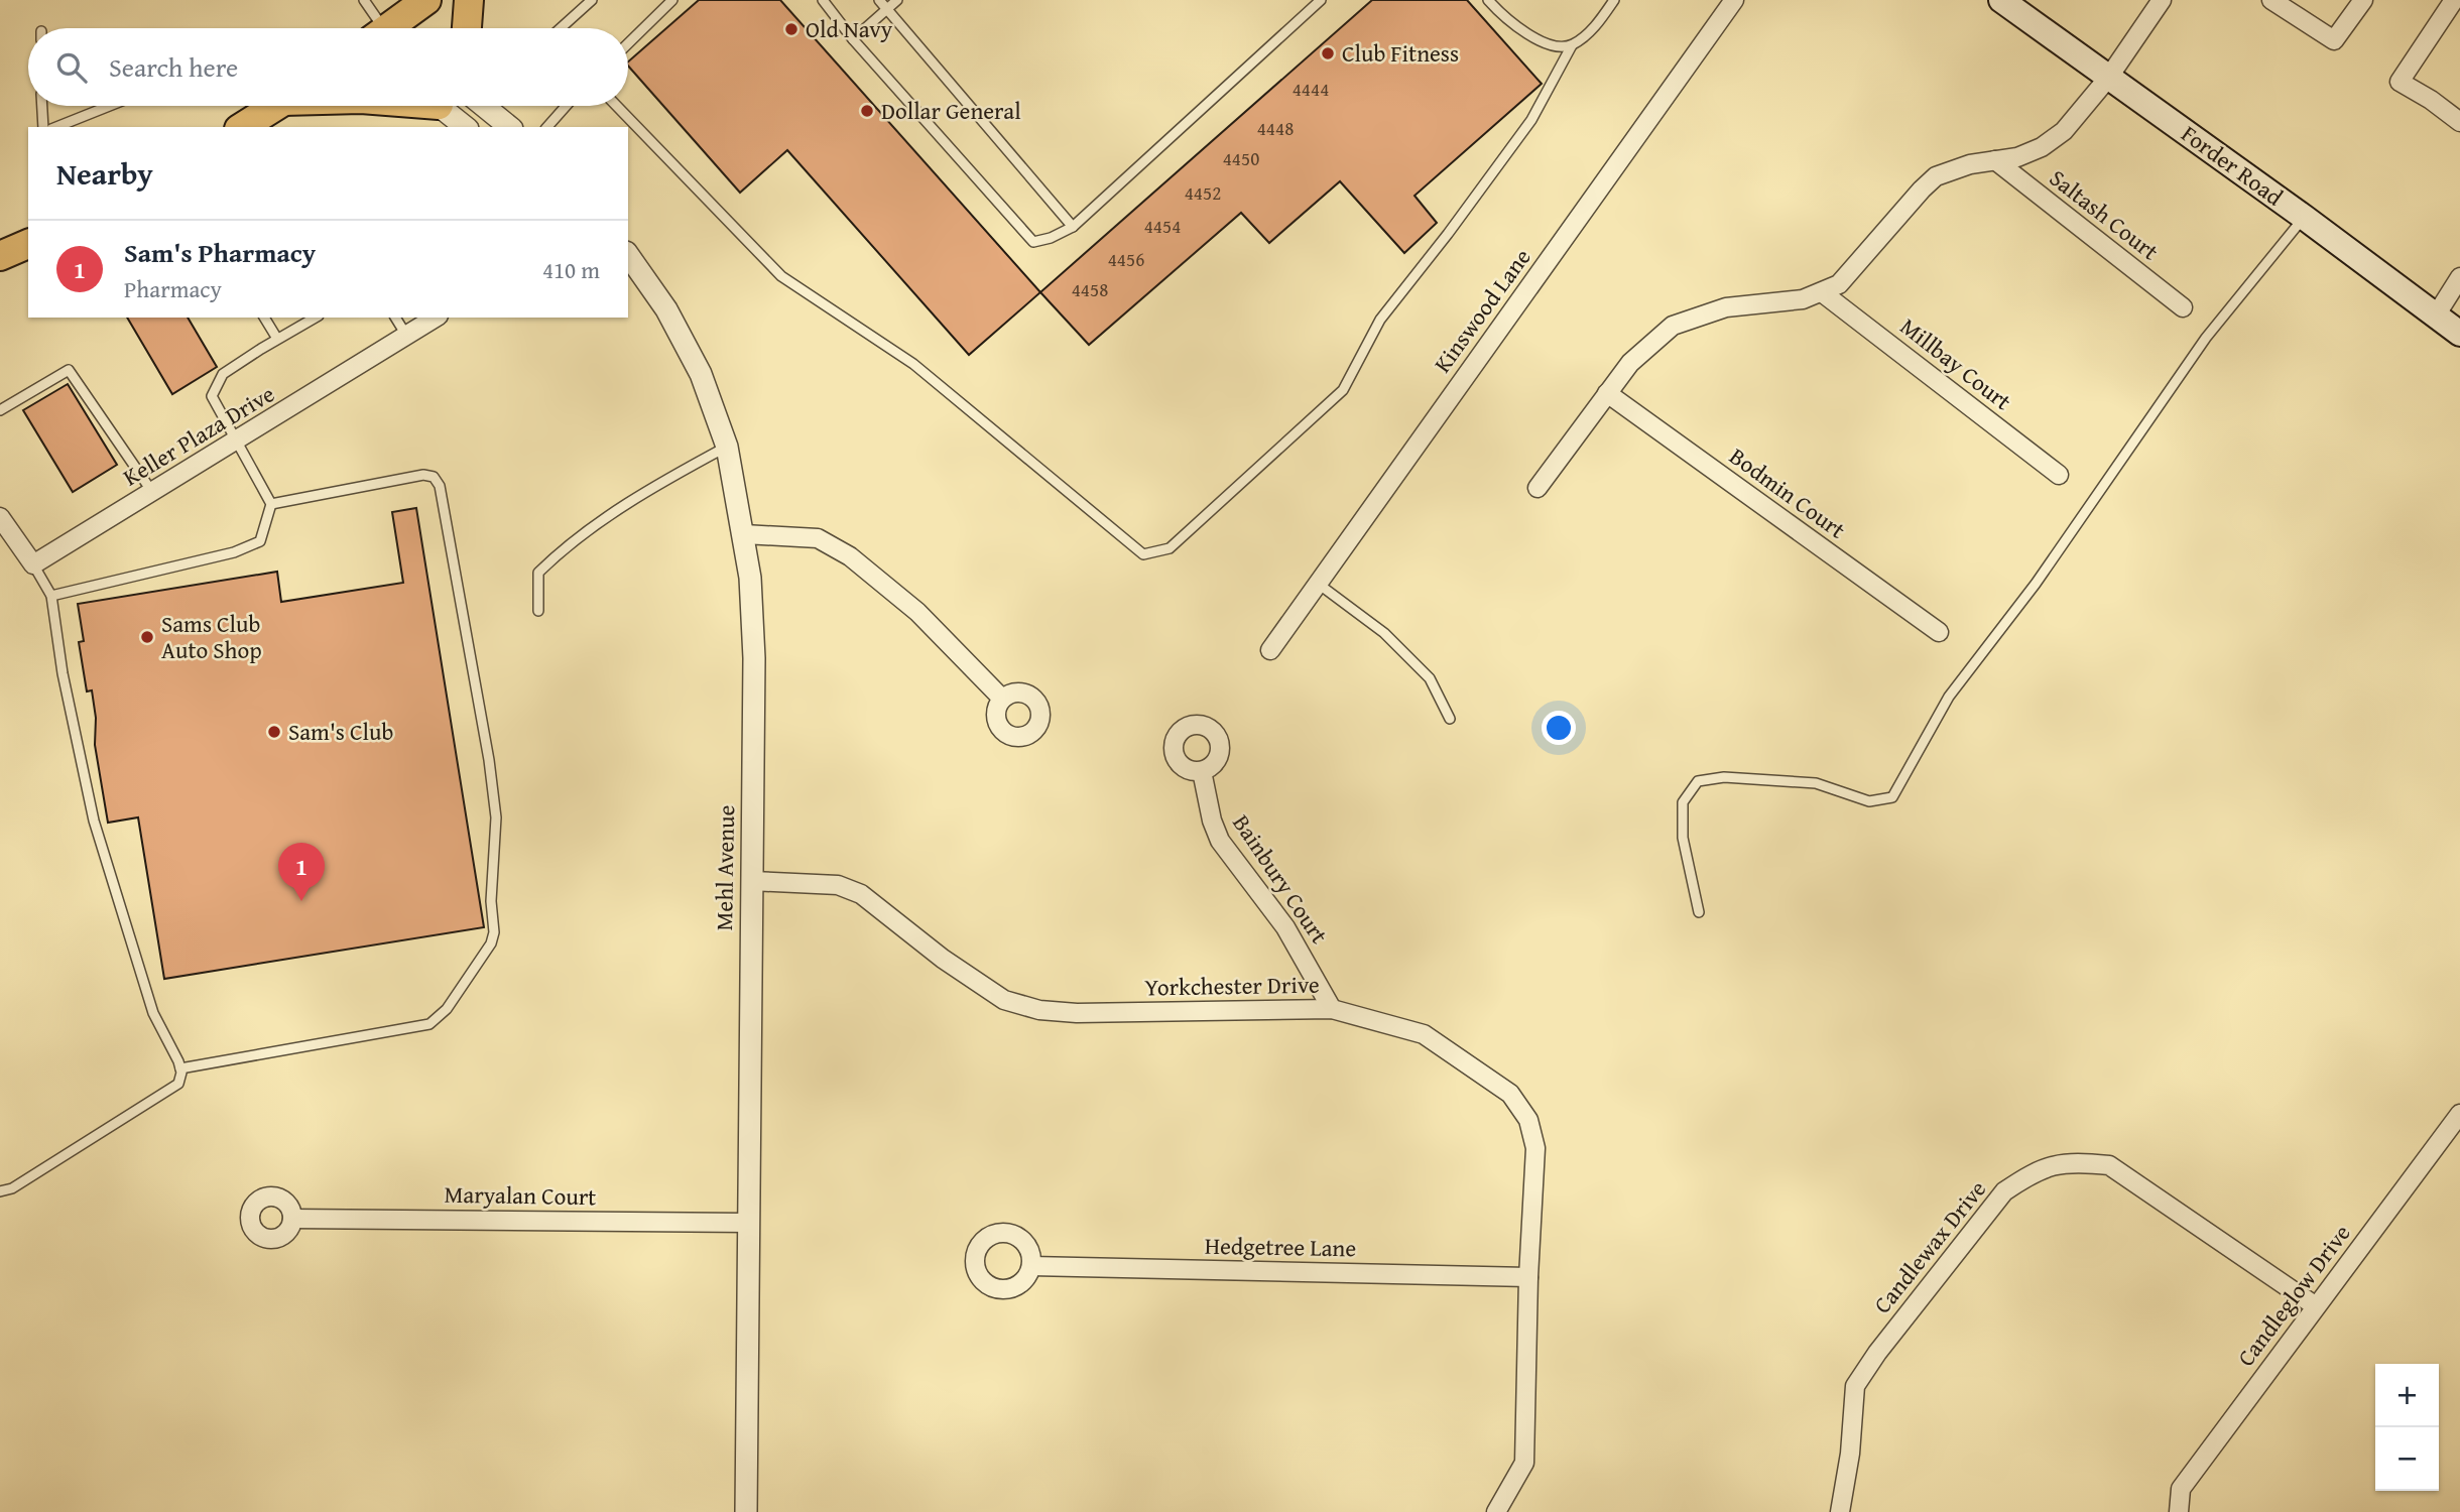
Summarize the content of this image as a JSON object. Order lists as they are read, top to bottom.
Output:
{
  "streets": {
    "main road": ["Forder Road"],
    "street": [
      "Saltash Court",
      "Kinswood Lane",
      "Millbay Court",
      "Keller Plaza Drive",
      "Bodmin Court",
      "Mehl Avenue",
      "Bainbury Court",
      "Yorkchester Drive",
      "Maryalan Court",
      "Hedgetree Lane",
      "Candlewax Drive",
      "Candleglow Drive"
    ]
  },
  "crossings": [
    ["Mehl Avenue", "Yorkchester Drive"],
    ["Mehl Avenue", "Maryalan Court"],
    ["Bainbury Court", "Yorkchester Drive"],
    ["Yorkchester Drive", "Hedgetree Lane"],
    ["Candlewax Drive", "Candleglow Drive"]
  ],
  "places": [
    "Old Navy",
    "Club Fitness",
    "Dollar General",
    "Sams Club Auto Shop",
    "Sam's Club"
  ],
  "house_numbers": [
    "4444",
    "4448",
    "4450",
    "4452",
    "4454",
    "4456",
    "4458"
  ],
  "page": {
    "search": "Search here",
    "heading": "Nearby",
    "list": [
      {
        "mark": "1",
        "name": "Sam's Pharmacy",
        "note": "Pharmacy",
        "value": "410 m"
      }
    ],
    "pins": "1",
    "map_buttons": ["+", "−"]
  }
}
